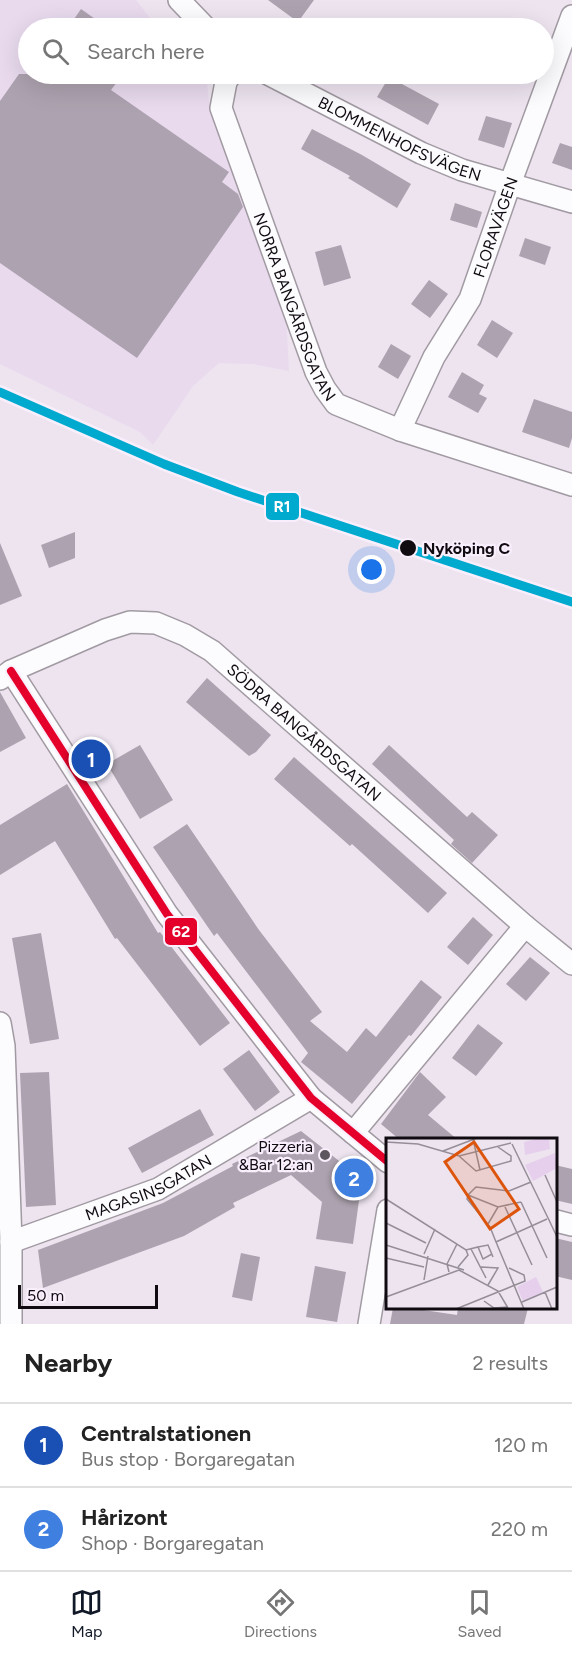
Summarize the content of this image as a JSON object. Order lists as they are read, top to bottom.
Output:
{
  "streets": {
    "street": [
      "BLOMMENHOFSVÄGEN",
      "FLORAVÄGEN",
      "NORRA BANGÅRDSGATAN",
      "SÖDRA BANGÅRDSGATAN",
      "MAGASINSGATAN"
    ]
  },
  "crossings": [
    ["BLOMMENHOFSVÄGEN", "FLORAVÄGEN"],
    ["FLORAVÄGEN", "NORRA BANGÅRDSGATAN"]
  ],
  "places": ["Nyköping C", "Pizzeria &Bar 12:an"],
  "lines": ["transit line R1", "transit line 62"],
  "scale_bar": "50 m",
  "page": {
    "search": "Search here",
    "pins": ["1", "2"],
    "scale": "50 m",
    "heading": ["Nearby", "2 results"],
    "list": [
      {
        "mark": "1",
        "name": "Centralstationen",
        "note": "Bus stop · Borgaregatan",
        "value": "120 m"
      },
      {
        "mark": "2",
        "name": "Hårizont",
        "note": "Shop · Borgaregatan",
        "value": "220 m"
      }
    ],
    "nav": ["Map", "Directions", "Saved"]
  }
}
